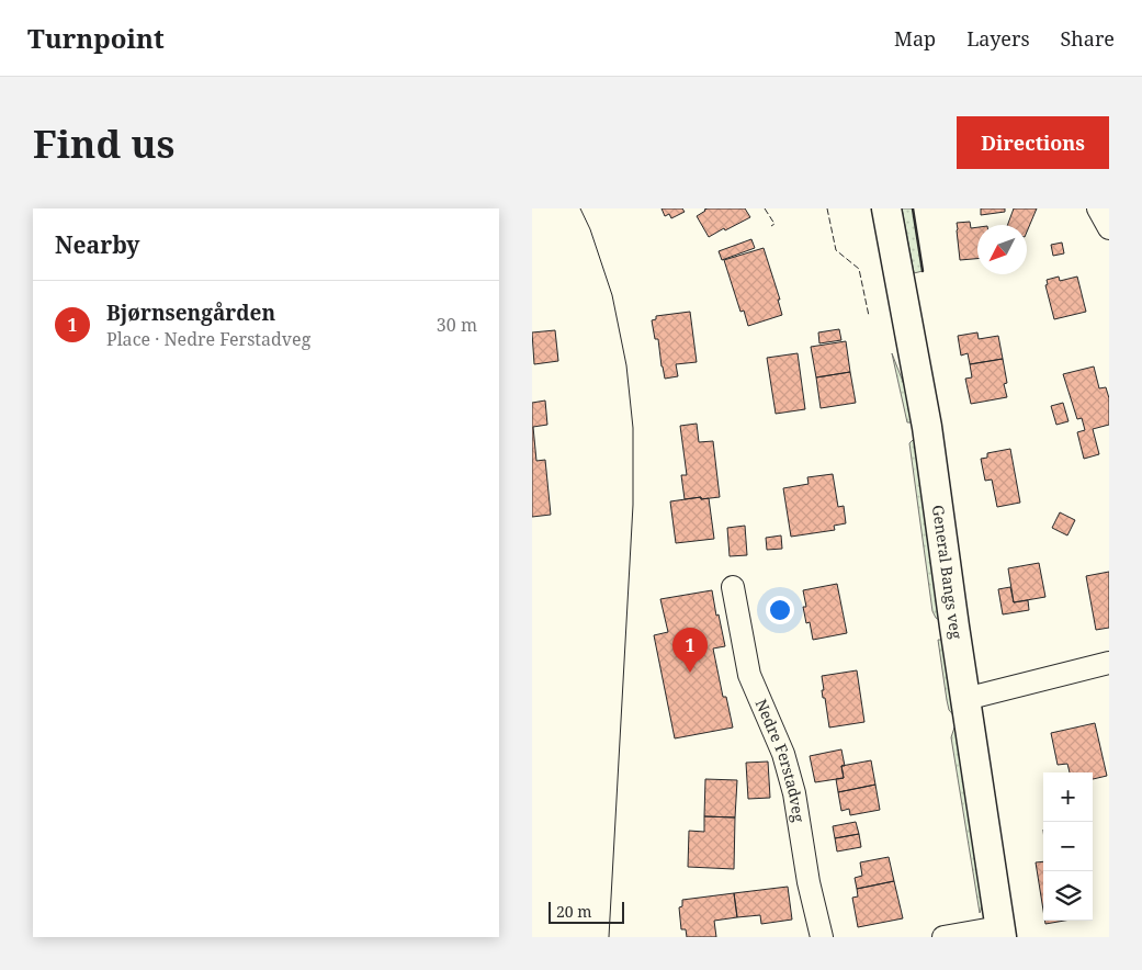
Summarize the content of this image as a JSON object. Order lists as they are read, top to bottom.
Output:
{
  "streets": {
    "street": ["General Bangs veg", "Nedre Ferstadveg"]
  },
  "scale_bar": "20 m",
  "north": "bottom left",
  "page": {
    "header": "Turnpoint",
    "nav": ["Map", "Layers", "Share"],
    "buttons": "Directions",
    "title": "Find us",
    "heading": "Nearby",
    "list": [
      {
        "mark": "1",
        "name": "Bjørnsengården",
        "note": "Place · Nedre Ferstadveg",
        "value": "30 m"
      }
    ],
    "pins": "1",
    "map_buttons": ["+", "−"],
    "scale": "20 m"
  }
}
